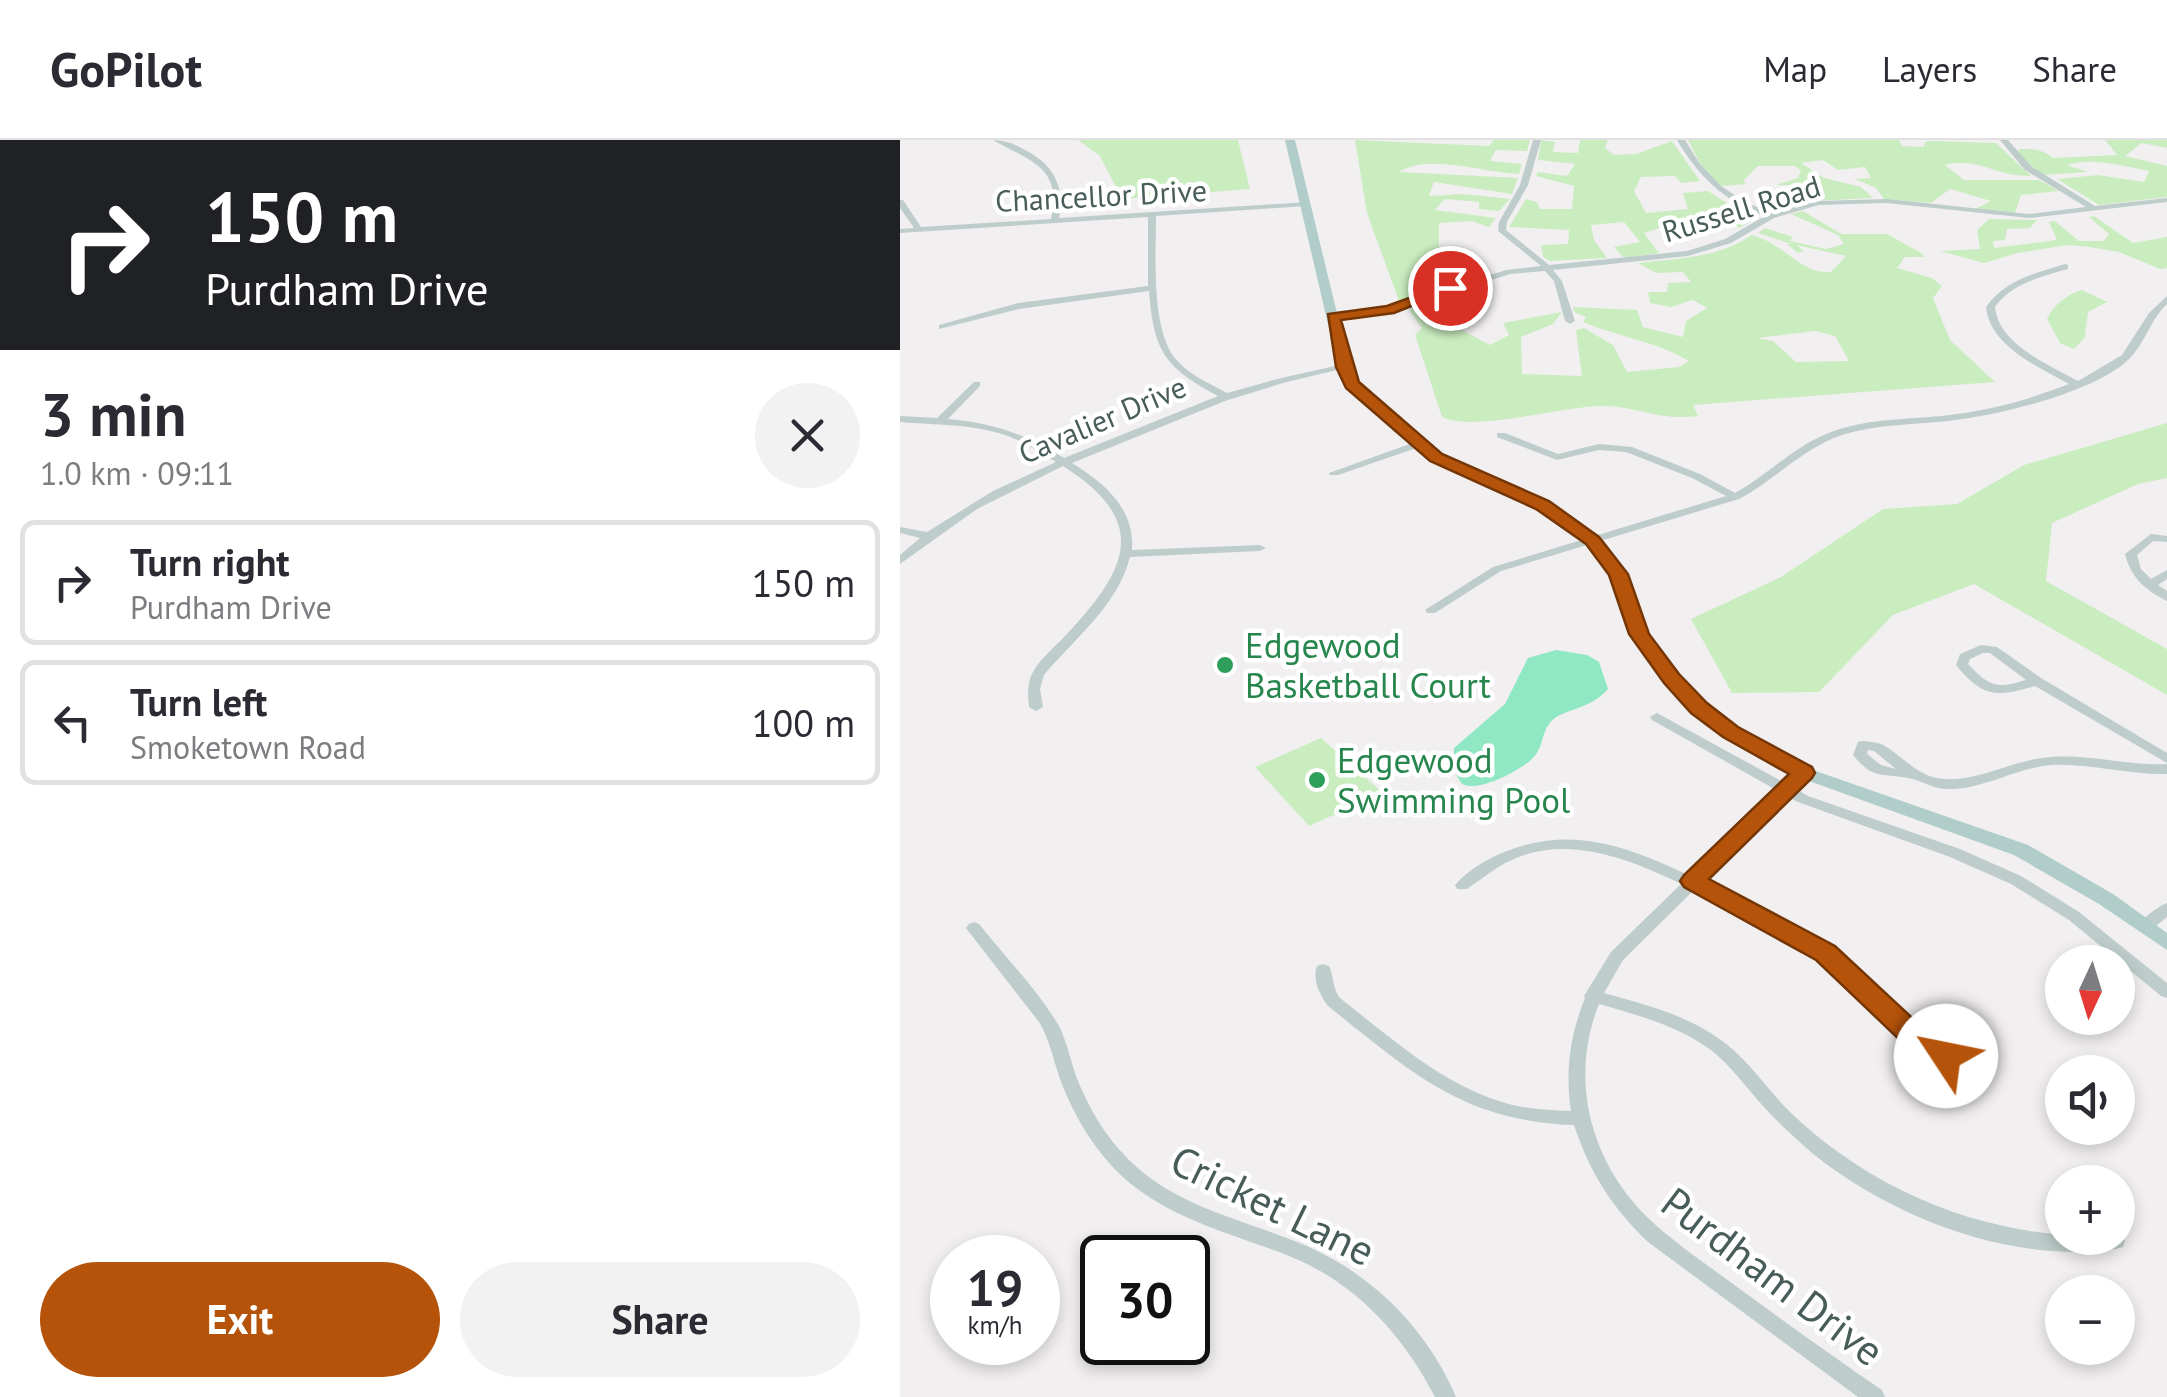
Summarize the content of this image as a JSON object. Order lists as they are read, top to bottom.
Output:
{
  "streets": {
    "street": [
      "Chancellor Drive",
      "Russell Road",
      "Cavalier Drive",
      "Cricket Lane",
      "Purdham Drive"
    ]
  },
  "places": ["Edgewood Basketball Court", "Edgewood Swimming Pool"],
  "north": "bottom",
  "page": {
    "header": "GoPilot",
    "nav": ["Map", "Layers", "Share"],
    "turn": ["150 m", "Purdham Drive"],
    "heading": ["3 min", "1.0 km · 09:11"],
    "list": [
      {
        "name": "Turn right",
        "note": "Purdham Drive",
        "value": "150 m"
      },
      {
        "name": "Turn left",
        "note": "Smoketown Road",
        "value": "100 m"
      }
    ],
    "map_buttons": ["+", "−"],
    "speed": "19 km/h",
    "limit": "30",
    "buttons": ["Exit", "Share"]
  }
}
